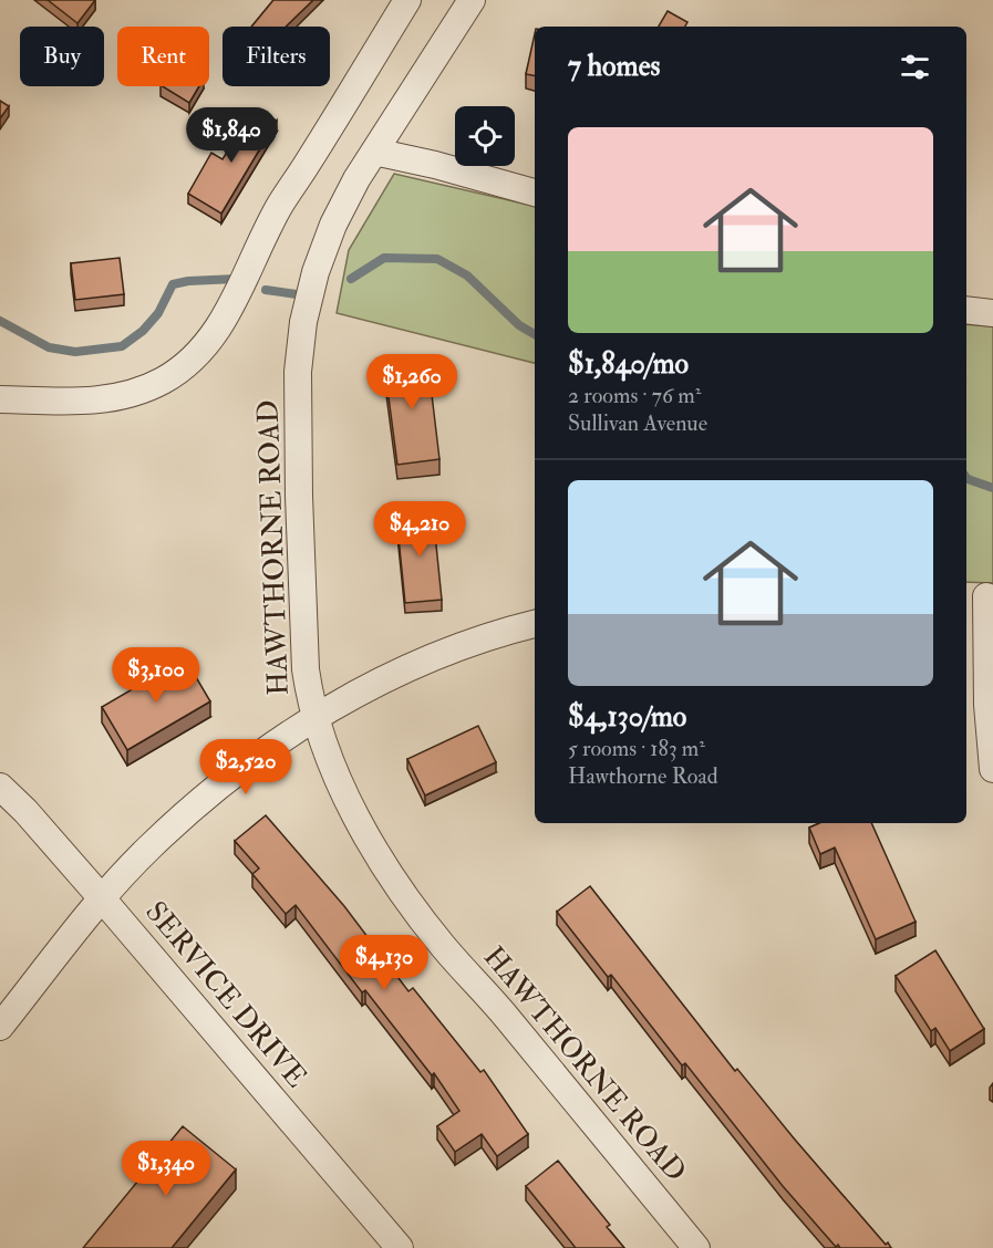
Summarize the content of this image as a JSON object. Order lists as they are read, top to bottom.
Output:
{
  "streets": {
    "street": ["HAWTHORNE ROAD", "SERVICE DRIVE"]
  },
  "page": {
    "chip": ["Buy", "Rent", "Filters"],
    "heading": "7 homes",
    "list": [
      {
        "name": "$1,840/mo",
        "note": "2 rooms · 76 m² · Sullivan Avenue"
      },
      {
        "name": "$4,130/mo",
        "note": "5 rooms · 183 m² · Hawthorne Road"
      }
    ],
    "price": [
      "$1,840",
      "$1,260",
      "$4,210",
      "$3,100",
      "$2,520",
      "$4,130",
      "$1,340"
    ]
  }
}
